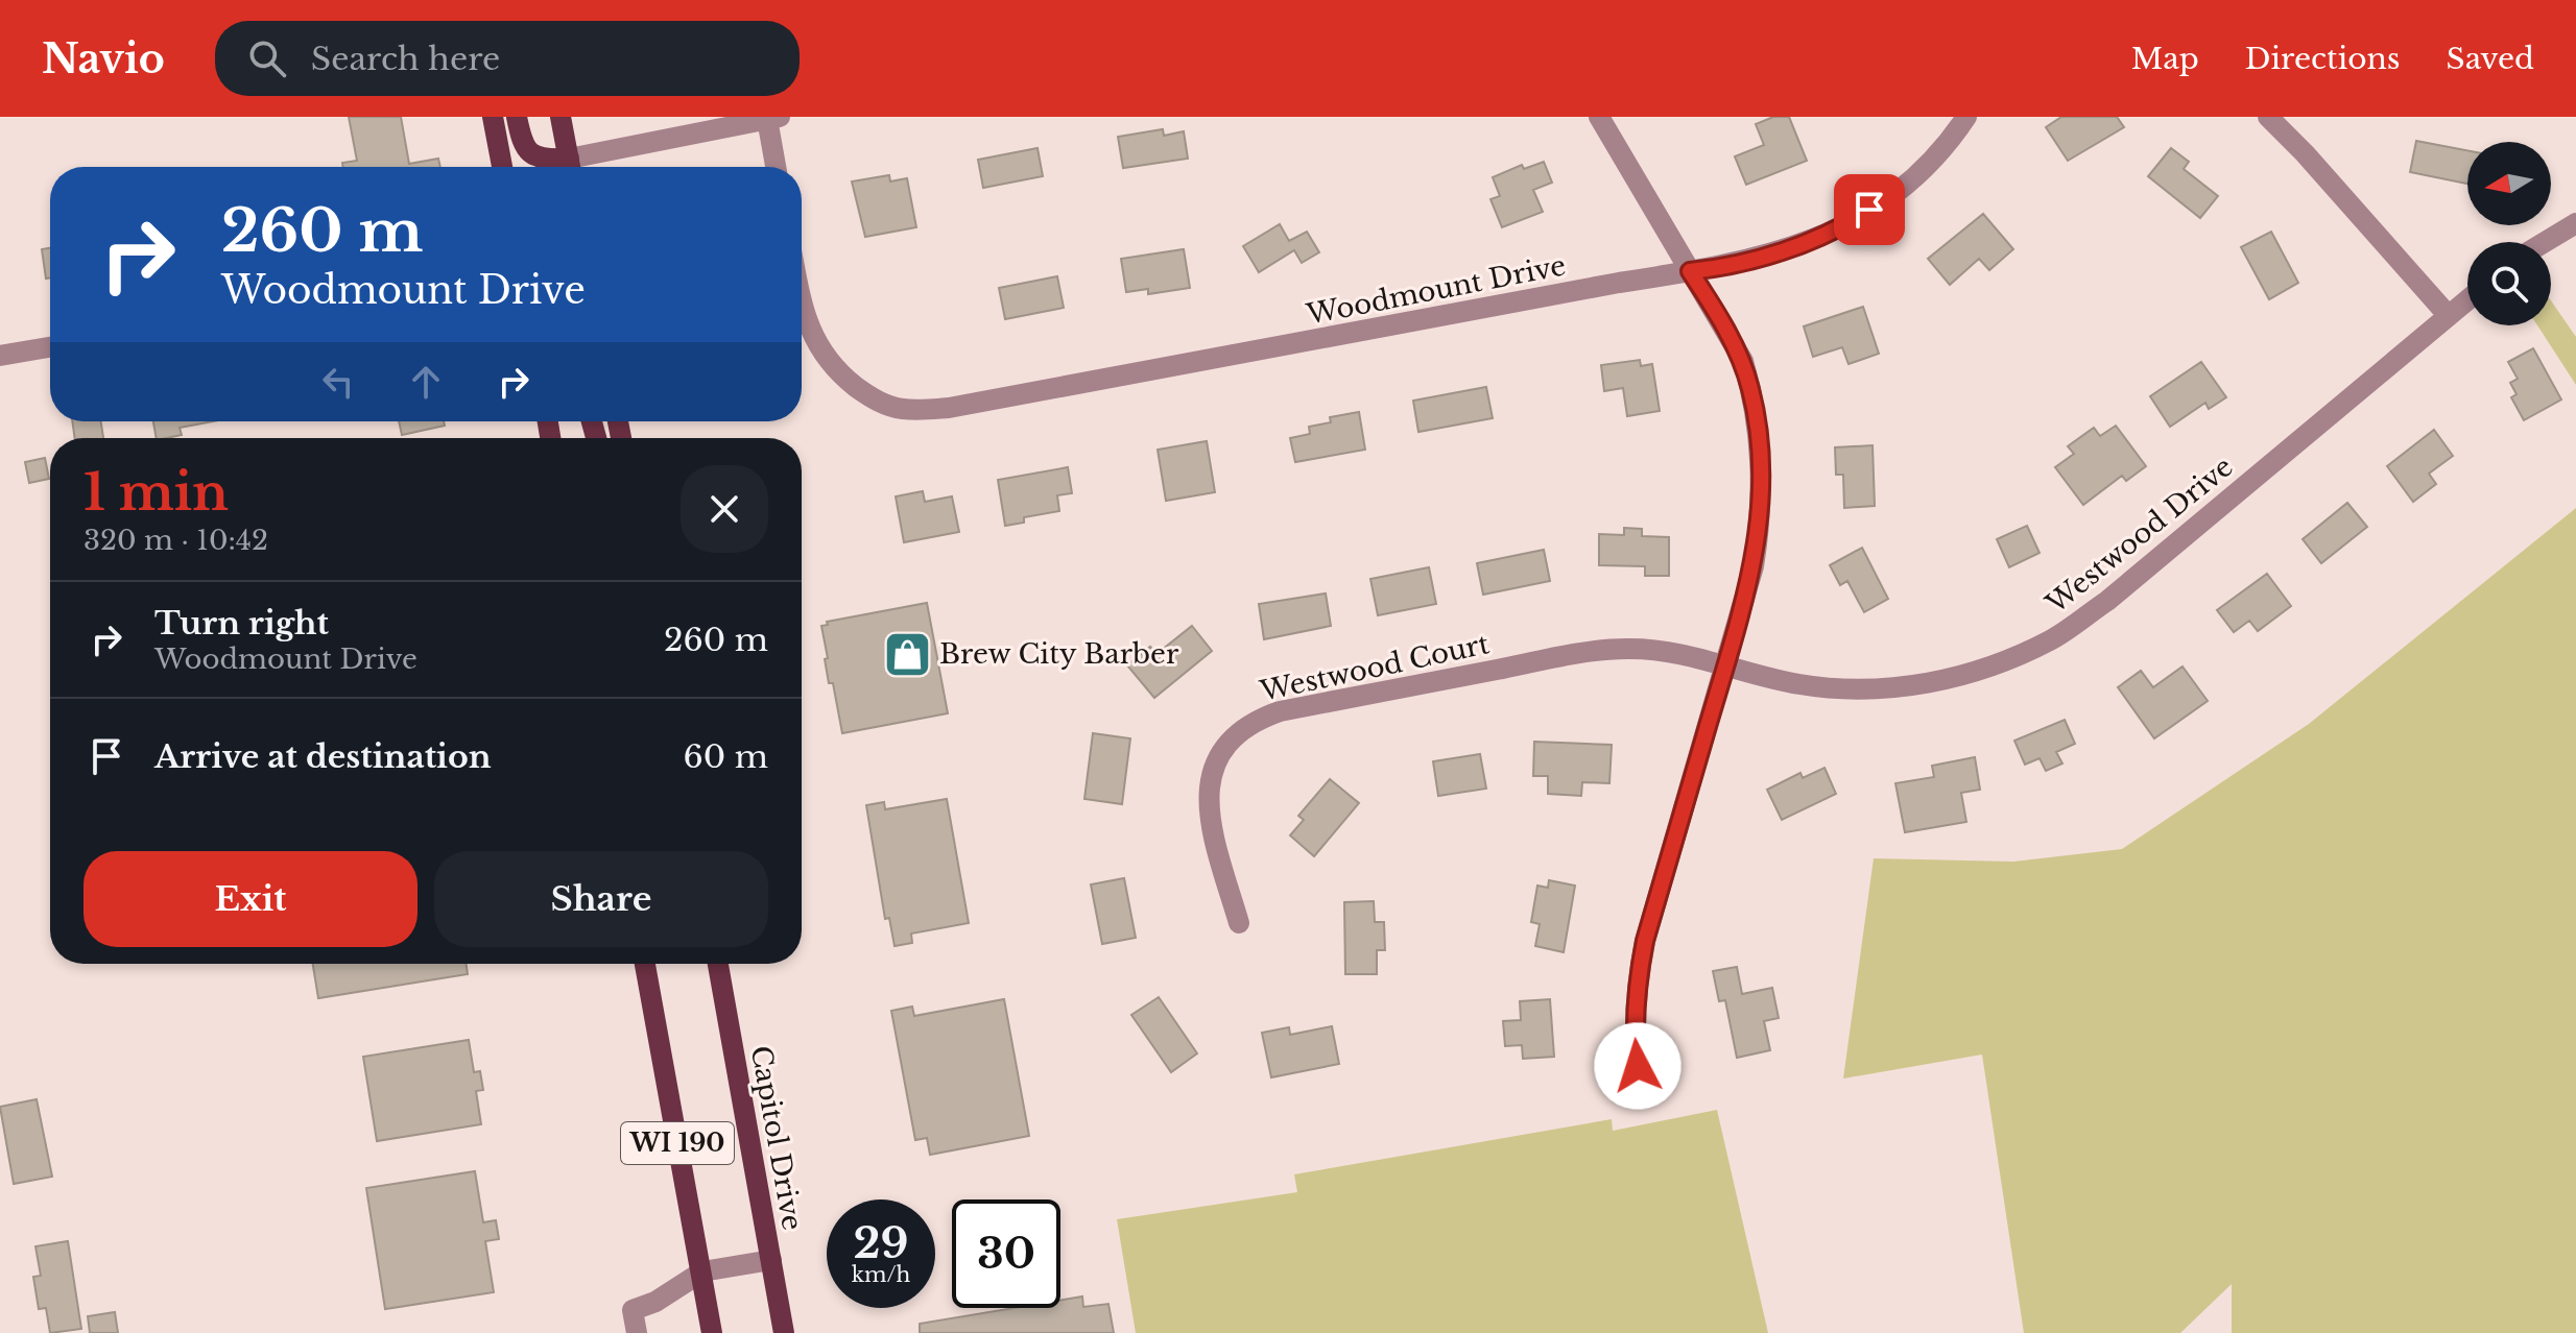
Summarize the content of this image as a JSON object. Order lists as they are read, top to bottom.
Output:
{
  "streets": {
    "main road": ["Capitol Drive", "WI 190"],
    "street": ["Woodmount Drive", "Westwood Drive", "Westwood Court"]
  },
  "crossings": [
    ["Westwood Drive", "Westwood Court"]
  ],
  "places": {
    "shop": ["Brew City Barber"]
  },
  "north": "left",
  "page": {
    "header": "Navio",
    "search": "Search here",
    "nav": ["Map", "Directions", "Saved"],
    "turn": ["260 m", "Woodmount Drive"],
    "heading": ["1 min", "320 m · 10:42"],
    "list": [
      {
        "name": "Turn right",
        "note": "Woodmount Drive",
        "value": "260 m"
      },
      {
        "name": "Arrive at destination",
        "value": "60 m"
      }
    ],
    "buttons": ["Exit", "Share"],
    "speed": "29 km/h",
    "limit": "30"
  }
}
